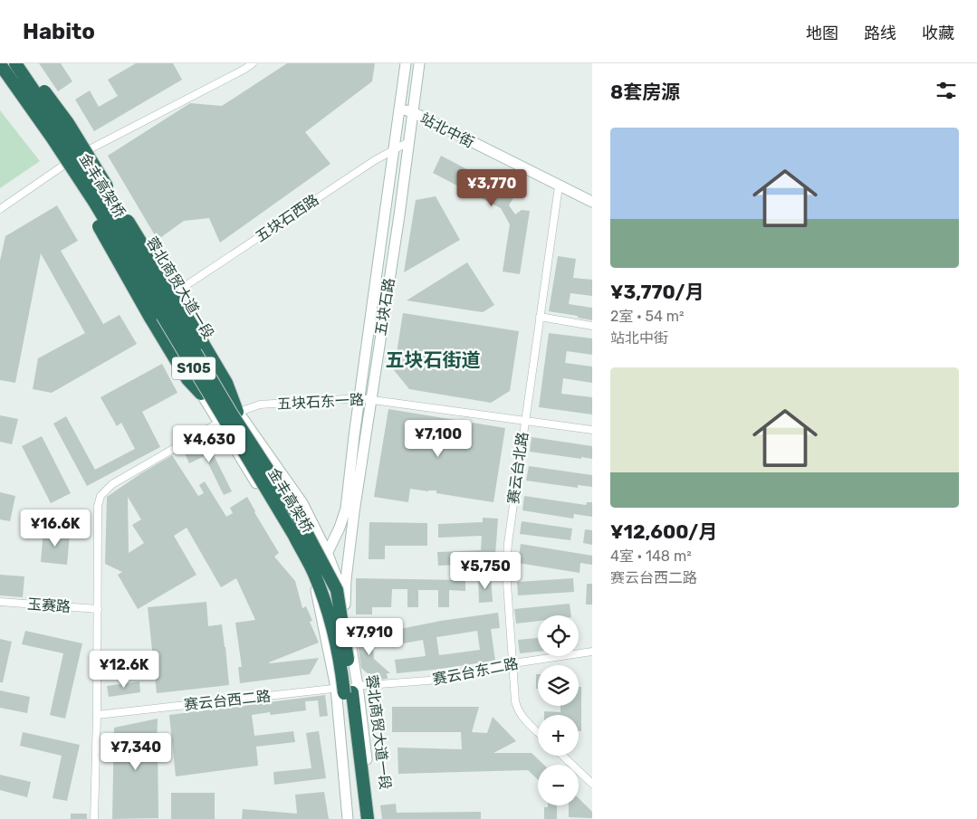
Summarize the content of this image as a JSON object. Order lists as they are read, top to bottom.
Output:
{
  "streets": {
    "highway": ["金丰高架桥", "蓉北商贸大道一段", "S105"],
    "main road": ["站北中街", "五块石路"],
    "street": [
      "五块石西路",
      "五块石东一路",
      "赛云台北路",
      "玉赛路",
      "赛云台东二路",
      "赛云台西二路"
    ]
  },
  "crossings": [
    ["站北中街", "五块石路"],
    ["站北中街", "赛云台北路"],
    ["金丰高架桥", "蓉北商贸大道一段"],
    ["金丰高架桥", "赛云台东二路"],
    ["金丰高架桥", "赛云台西二路"],
    ["五块石西路", "蓉北商贸大道一段"],
    ["五块石西路", "五块石路"],
    ["蓉北商贸大道一段", "五块石路"],
    ["蓉北商贸大道一段", "五块石东一路"],
    ["蓉北商贸大道一段", "赛云台东二路"],
    ["蓉北商贸大道一段", "赛云台西二路"],
    ["五块石路", "五块石东一路"],
    ["五块石东一路", "赛云台北路"],
    ["赛云台北路", "赛云台东二路"],
    ["赛云台东二路", "赛云台西二路"]
  ],
  "districts": ["五块石街道"],
  "page": {
    "header": "Habito",
    "nav": ["地图", "路线", "收藏"],
    "heading": "8套房源",
    "list": [
      {
        "name": "¥3,770/月",
        "note": "2室 · 54 m² · 站北中街"
      },
      {
        "name": "¥12,600/月",
        "note": "4室 · 148 m² · 赛云台西二路"
      }
    ],
    "price": [
      "¥3,770",
      "¥7,100",
      "¥4,630",
      "¥16.6K",
      "¥5,750",
      "¥7,910",
      "¥12.6K",
      "¥7,340"
    ],
    "map_buttons": ["+", "−"]
  }
}
